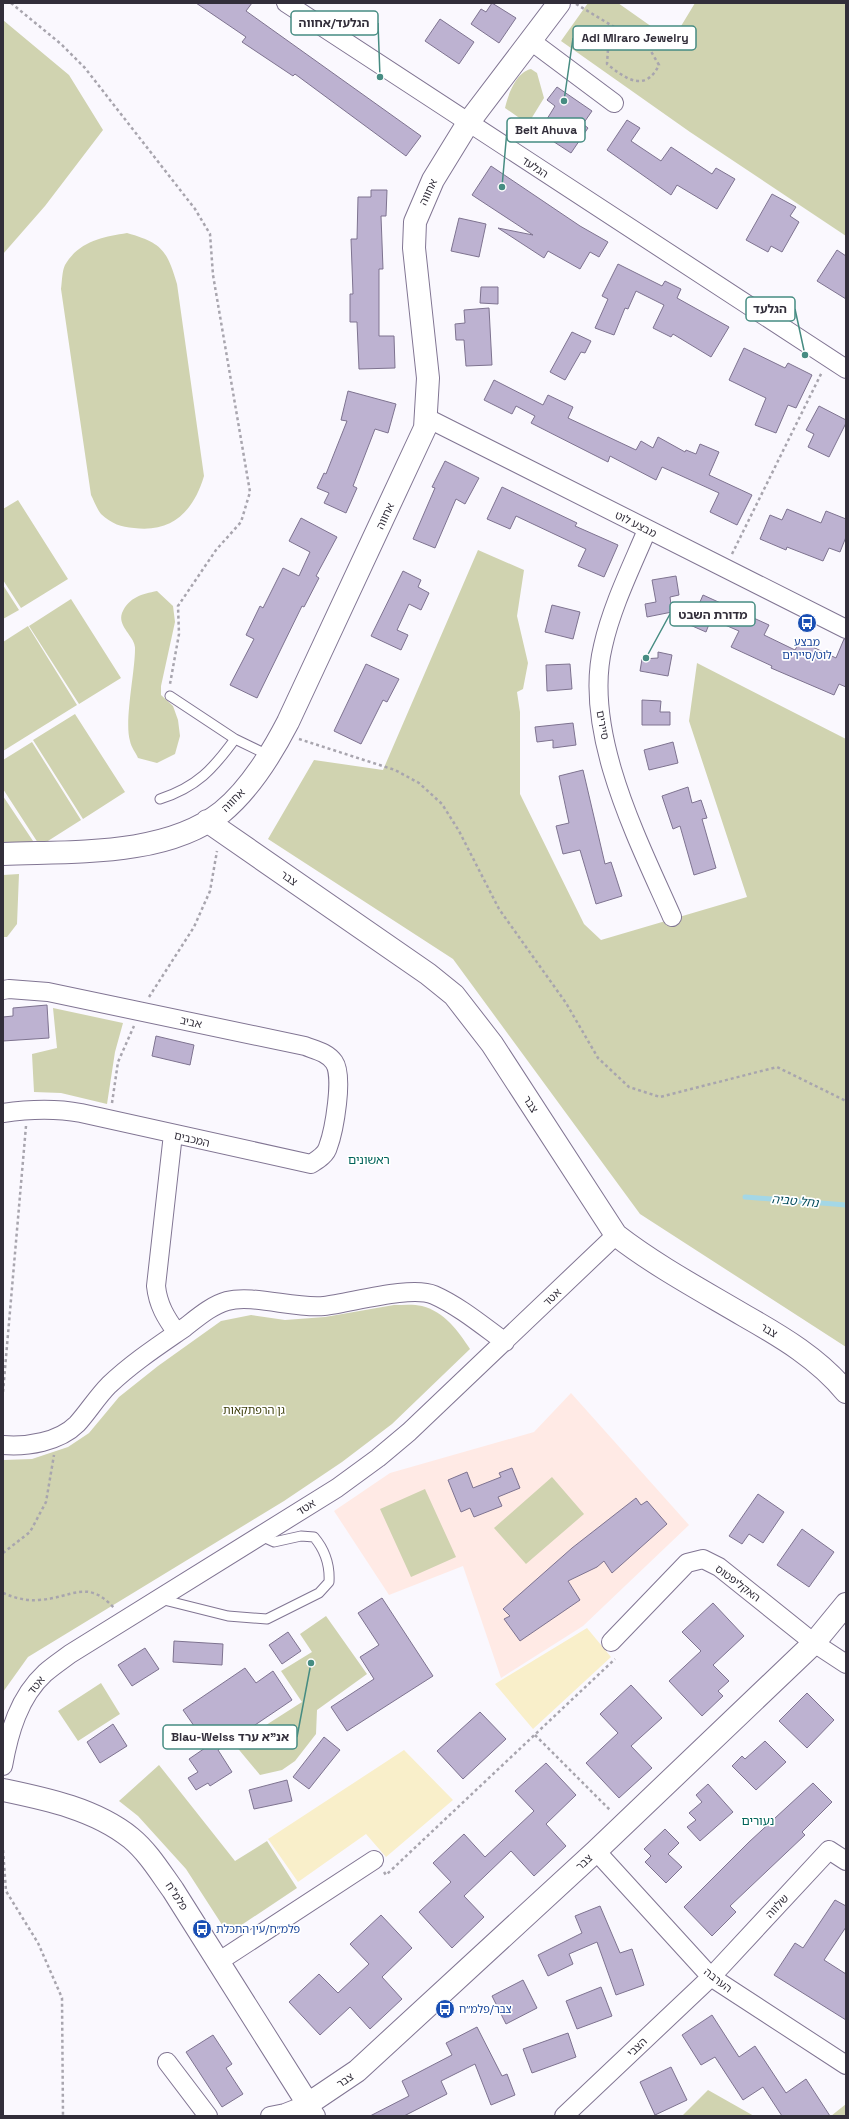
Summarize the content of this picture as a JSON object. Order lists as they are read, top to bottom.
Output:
{
  "streets": {
    "street": [
      "הגלעד",
      "אחווה",
      "מבצע לוט",
      "סיירים",
      "צבר",
      "אביב",
      "המכבים",
      "אטד",
      "האקליפטוס",
      "פלמ\"ח",
      "שלווה",
      "הערבה",
      "הצבי"
    ]
  },
  "crossings": [
    ["הגלעד", "אחווה"],
    ["אחווה", "מבצע לוט"],
    ["אחווה", "צבר"],
    ["מבצע לוט", "סיירים"],
    ["צבר", "אטד"],
    ["צבר", "האקליפטוס"],
    ["צבר", "פלמ\"ח"],
    ["צבר", "הערבה"],
    ["אביב", "המכבים"],
    ["שלווה", "הערבה"],
    ["שלווה", "הצבי"],
    ["הערבה", "הצבי"]
  ],
  "districts": ["ראשונים", "נעורים"],
  "water": ["נחל טביה"],
  "parks": ["גן הרפתקאות"],
  "places": {
    "other": [
      "הגלעד/אחווה",
      "Adi Miraro Jewelry",
      "Beit Ahuva",
      "הגלעד",
      "מדורת השבט",
      "Blau-Weiss אנ\"א ערד"
    ],
    "bus stop": ["מבצע לוט/סיירים", "פלמ״ח/עין התכלת", "צבר/פלמ״ח"]
  }
}
